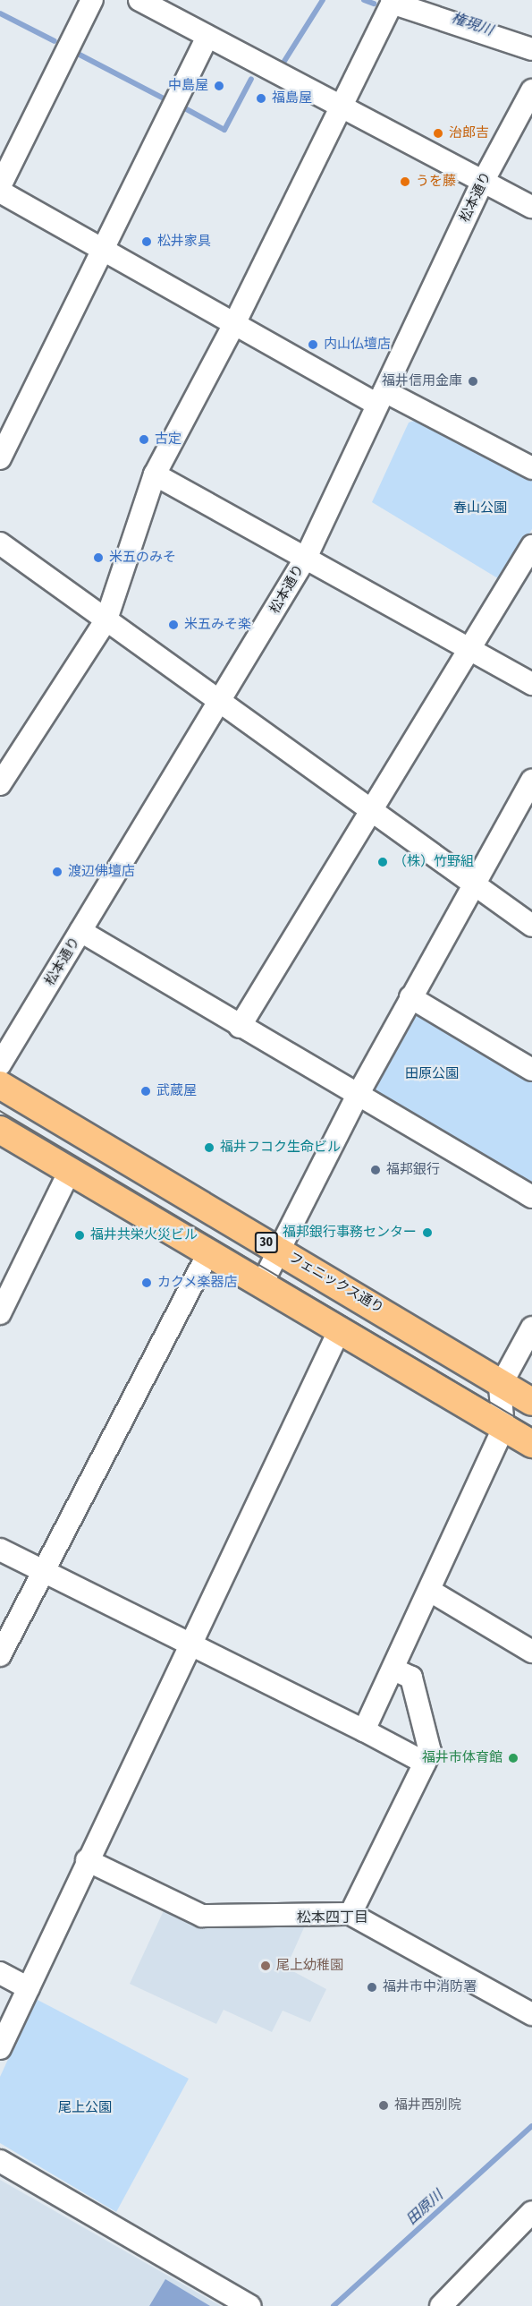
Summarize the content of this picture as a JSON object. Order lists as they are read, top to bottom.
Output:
{
  "streets": {
    "main road": ["30", "フェニックス通り"],
    "street": ["松本通り"]
  },
  "districts": ["松本四丁目"],
  "water": ["権現川", "田原川"],
  "parks": ["春山公園", "田原公園", "尾上公園"],
  "places": [
    "中島屋",
    "福島屋",
    "治郎吉",
    "うを藤",
    "松井家具",
    "内山仏壇店",
    "福井信用金庫",
    "古定",
    "米五のみそ",
    "米五みそ楽",
    "（株）竹野組",
    "渡辺佛壇店",
    "武蔵屋",
    "福井フコク生命ビル",
    "福邦銀行",
    "福邦銀行事務センター",
    "福井共栄火災ビル",
    "カクメ楽器店",
    "福井市体育館",
    "尾上幼稚園",
    "福井市中消防署",
    "福井西別院"
  ]
}
